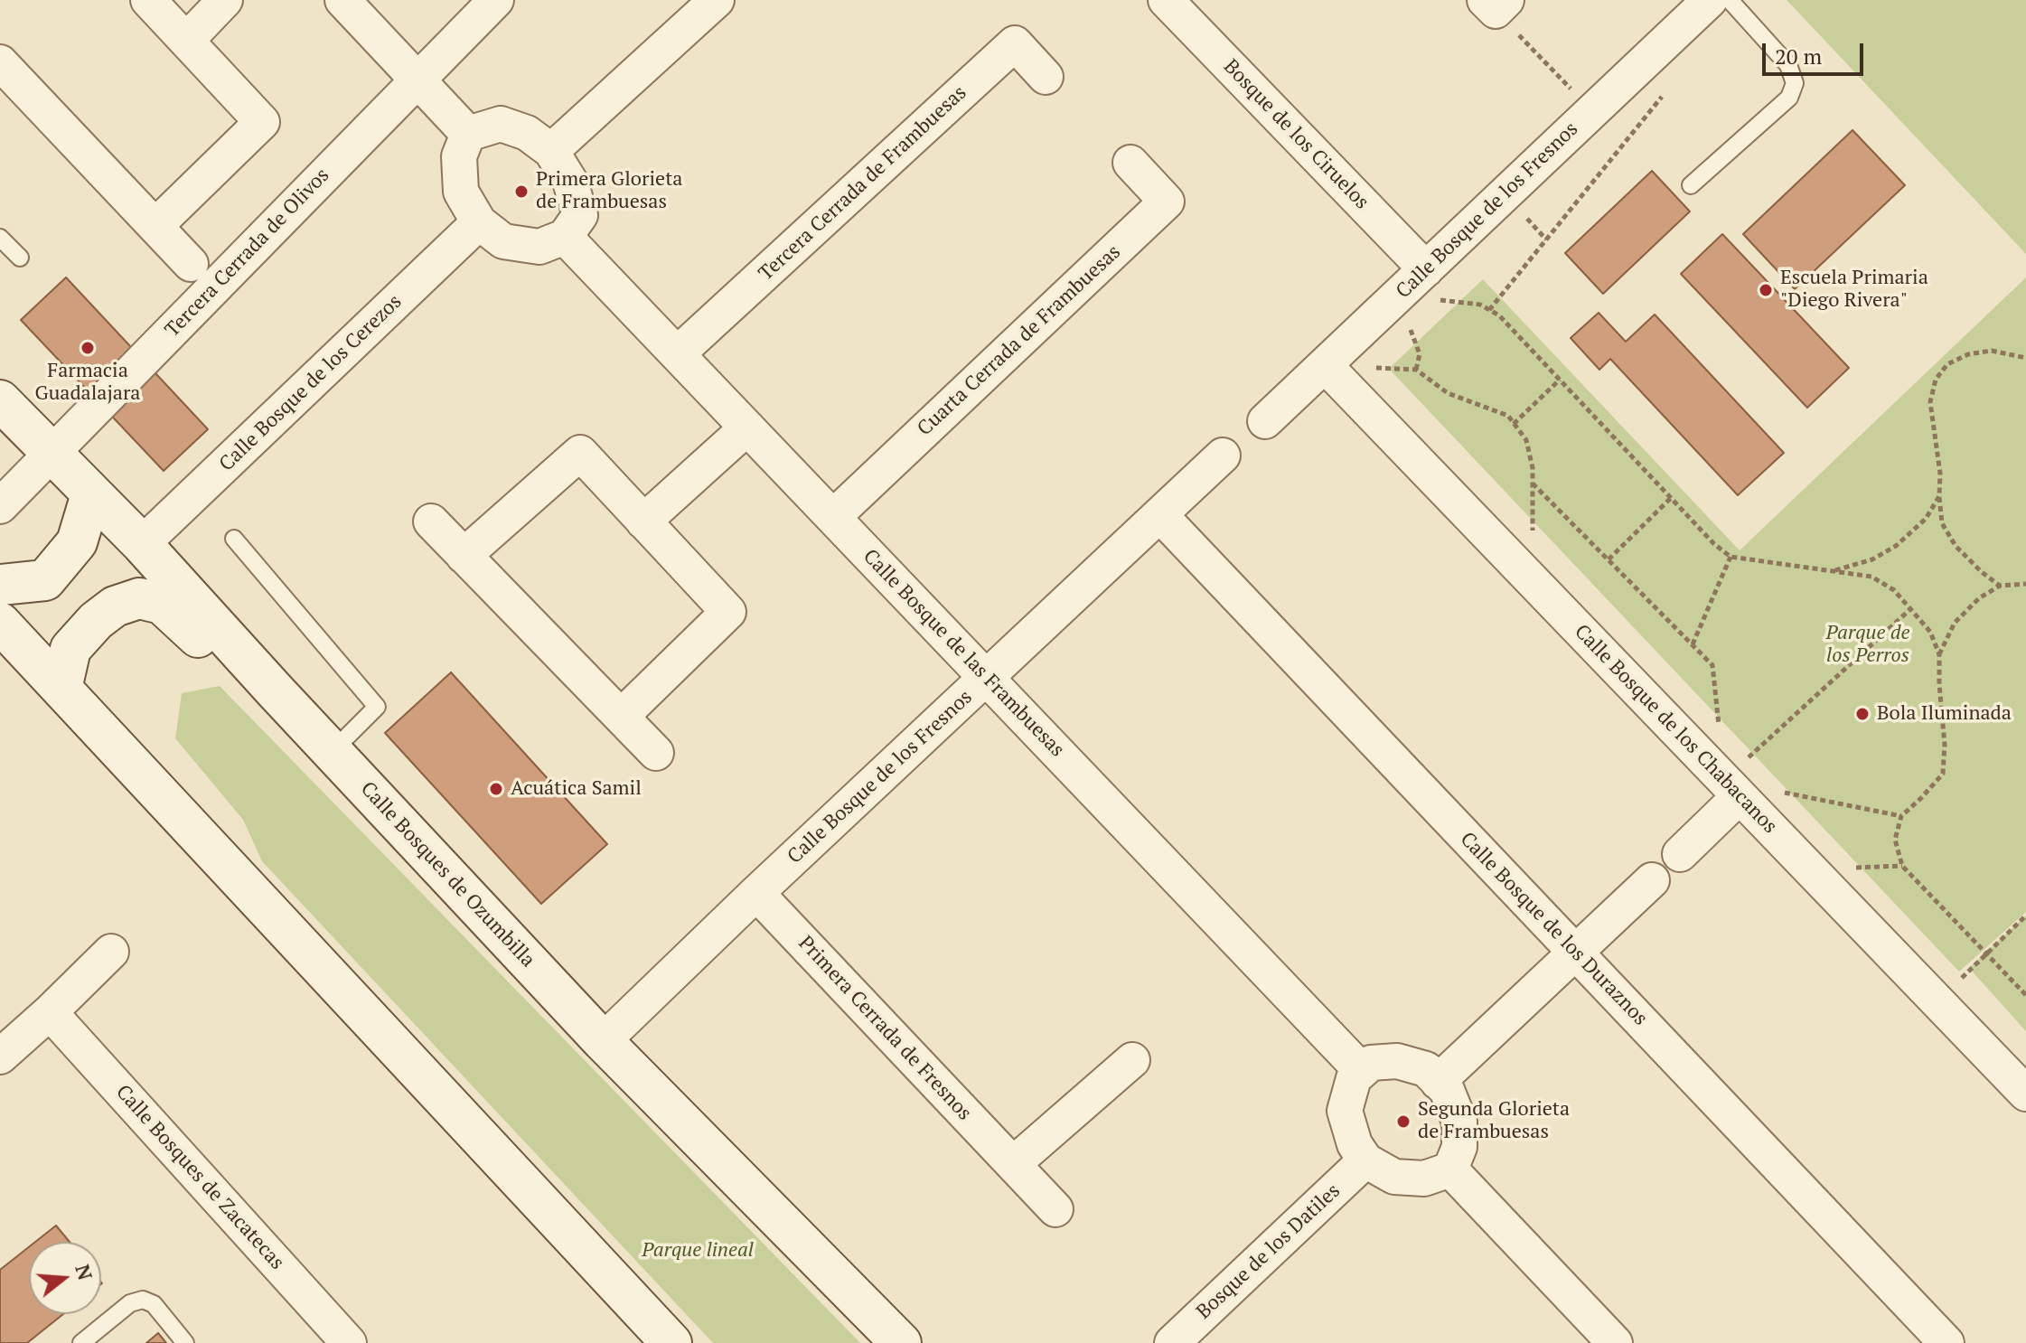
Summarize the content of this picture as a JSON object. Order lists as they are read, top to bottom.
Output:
{
  "streets": {
    "main road": ["Calle Bosques de Ozumbilla"],
    "street": [
      "Bosque de los Ciruelos",
      "Tercera Cerrada de Frambuesas",
      "Calle Bosque de los Fresnos",
      "Tercera Cerrada de Olivos",
      "Cuarta Cerrada de Frambuesas",
      "Calle Bosque de los Cerezos",
      "Calle Bosque de las Frambuesas",
      "Calle Bosque de los Chabacanos",
      "Calle Bosque de los Duraznos",
      "Primera Cerrada de Fresnos",
      "Calle Bosques de Zacatecas",
      "Bosque de los Datiles"
    ]
  },
  "crossings": [
    ["Bosque de los Ciruelos", "Calle Bosque de los Fresnos"],
    ["Tercera Cerrada de Frambuesas", "Calle Bosque de las Frambuesas"],
    ["Calle Bosque de los Fresnos", "Calle Bosque de las Frambuesas"],
    ["Calle Bosque de los Fresnos", "Calle Bosque de los Chabacanos"],
    ["Calle Bosque de los Fresnos", "Calle Bosques de Ozumbilla"],
    ["Calle Bosque de los Fresnos", "Calle Bosque de los Duraznos"],
    ["Calle Bosque de los Fresnos", "Primera Cerrada de Fresnos"],
    ["Cuarta Cerrada de Frambuesas", "Calle Bosque de las Frambuesas"],
    ["Calle Bosque de los Cerezos", "Calle Bosque de las Frambuesas"],
    ["Calle Bosque de los Cerezos", "Calle Bosques de Ozumbilla"],
    ["Calle Bosque de las Frambuesas", "Bosque de los Datiles"]
  ],
  "parks": ["Parque de los Perros", "Parque lineal"],
  "places": [
    "Primera Glorieta de Frambuesas",
    "Escuela Primaria \"Diego Rivera\"",
    "Farmacia Guadalajara",
    "Bola Iluminada",
    "Acuática Samil",
    "Segunda Glorieta de Frambuesas"
  ],
  "scale_bar": "20 m",
  "north": "right"
}
